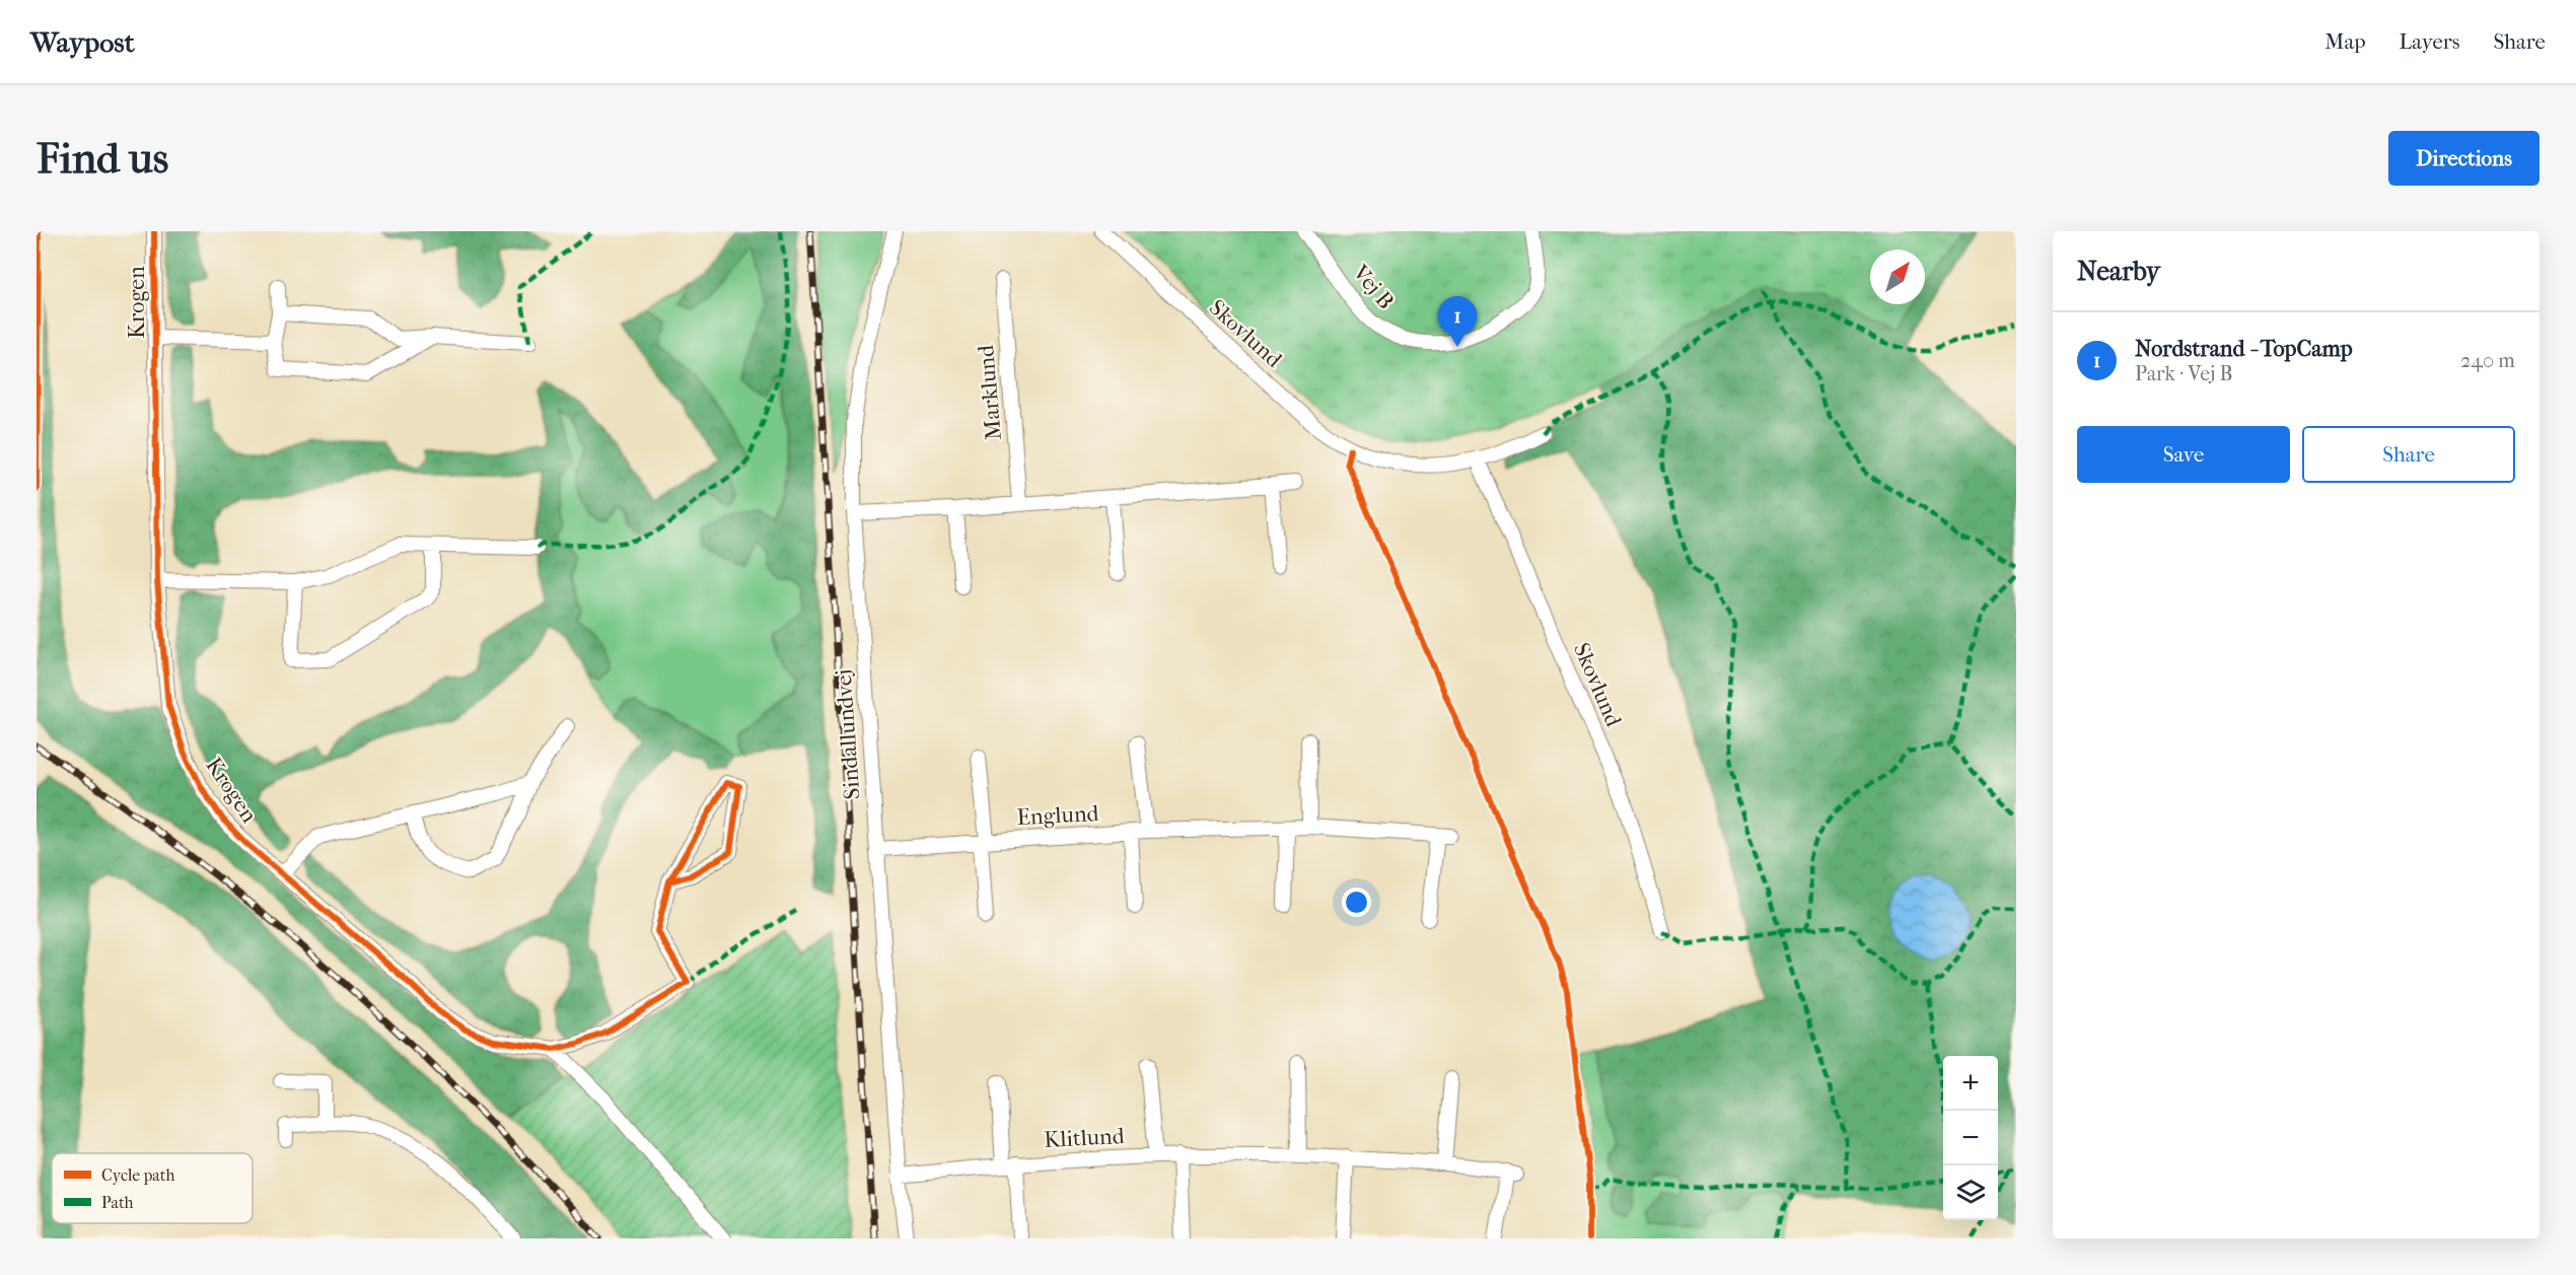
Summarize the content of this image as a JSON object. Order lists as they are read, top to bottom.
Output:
{
  "streets": {
    "street": [
      "Vej B",
      "Krogen",
      "Skovlund",
      "Marklund",
      "Sindallundvej",
      "Englund",
      "Klitlund"
    ]
  },
  "crossings": [
    ["Sindallundvej", "Englund"],
    ["Sindallundvej", "Klitlund"]
  ],
  "legend": ["Cycle path", "Path"],
  "north": "top right",
  "page": {
    "header": "Waypost",
    "nav": ["Map", "Layers", "Share"],
    "buttons": [
      "Directions",
      ["Save", "Share"]
    ],
    "title": "Find us",
    "heading": "Nearby",
    "pins": "1",
    "list": [
      {
        "mark": "1",
        "name": "Nordstrand - TopCamp",
        "note": "Park · Vej B",
        "value": "240 m"
      }
    ],
    "map_buttons": ["+", "−"]
  }
}
